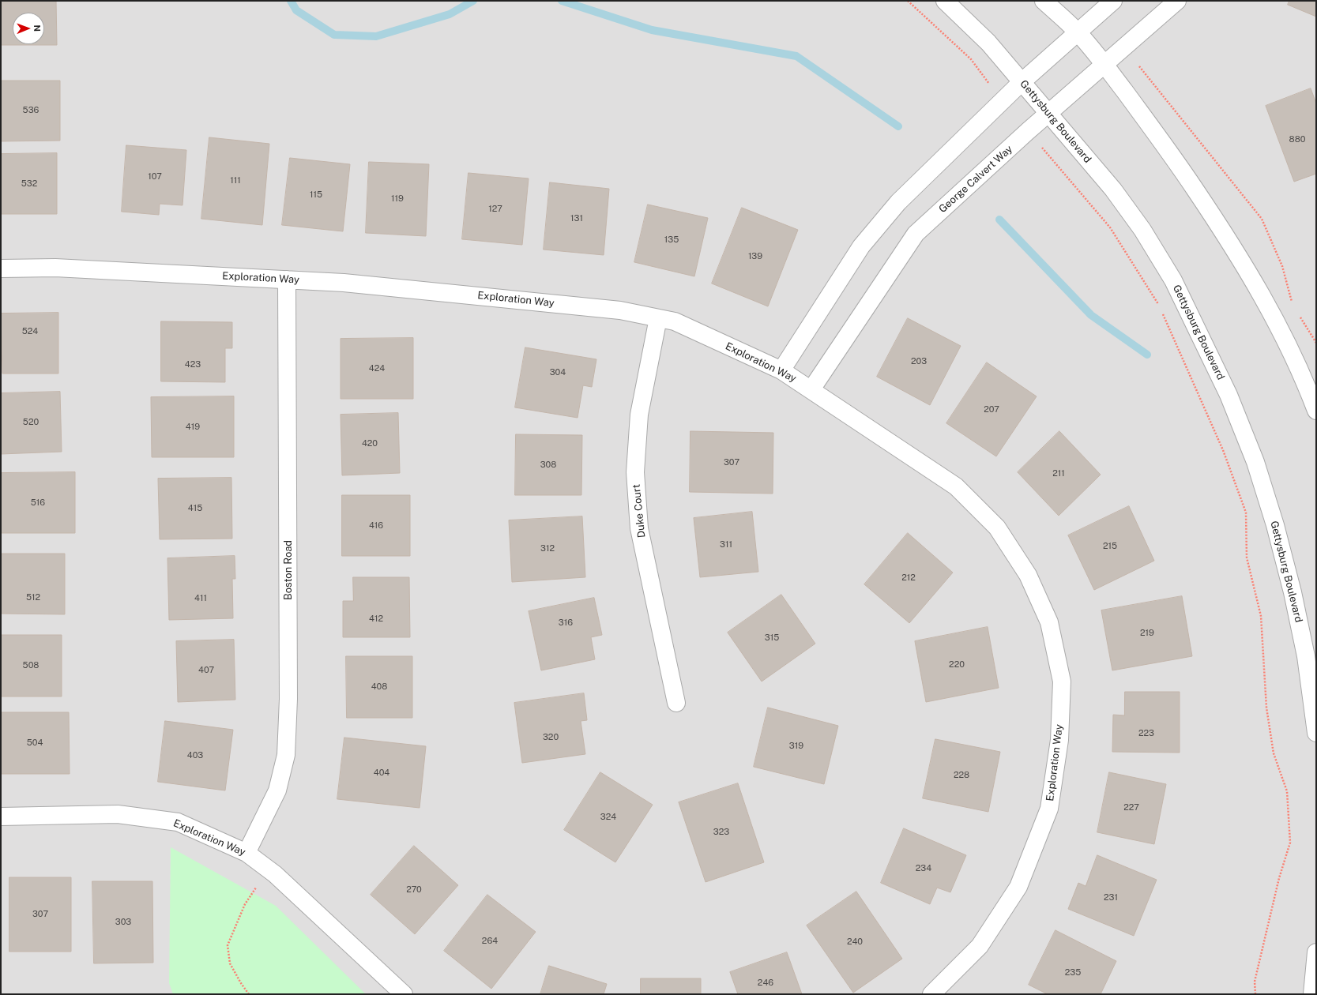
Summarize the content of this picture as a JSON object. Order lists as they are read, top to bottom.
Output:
{
  "streets": {
    "street": [
      "Gettysburg Boulevard",
      "George Calvert Way",
      "Exploration Way",
      "Duke Court",
      "Boston Road"
    ]
  },
  "crossings": [
    ["Gettysburg Boulevard", "George Calvert Way"],
    ["George Calvert Way", "Exploration Way"],
    ["Exploration Way", "Duke Court"],
    ["Exploration Way", "Boston Road"]
  ],
  "house_numbers": [
    "536",
    "880",
    "107",
    "111",
    "532",
    "115",
    "119",
    "127",
    "131",
    "135",
    "139",
    "524",
    "203",
    "423",
    "424",
    "304",
    "207",
    "520",
    "419",
    "420",
    "307",
    "308",
    "211",
    "516",
    "415",
    "416",
    "311",
    "215",
    "312",
    "212",
    "512",
    "411",
    "412",
    "316",
    "219",
    "315",
    "220",
    "508",
    "407",
    "408",
    "223",
    "320",
    "504",
    "319",
    "403",
    "404",
    "228",
    "227",
    "324",
    "323",
    "234",
    "270",
    "231",
    "307",
    "303",
    "264",
    "240",
    "235",
    "246"
  ],
  "north": "right"
}
